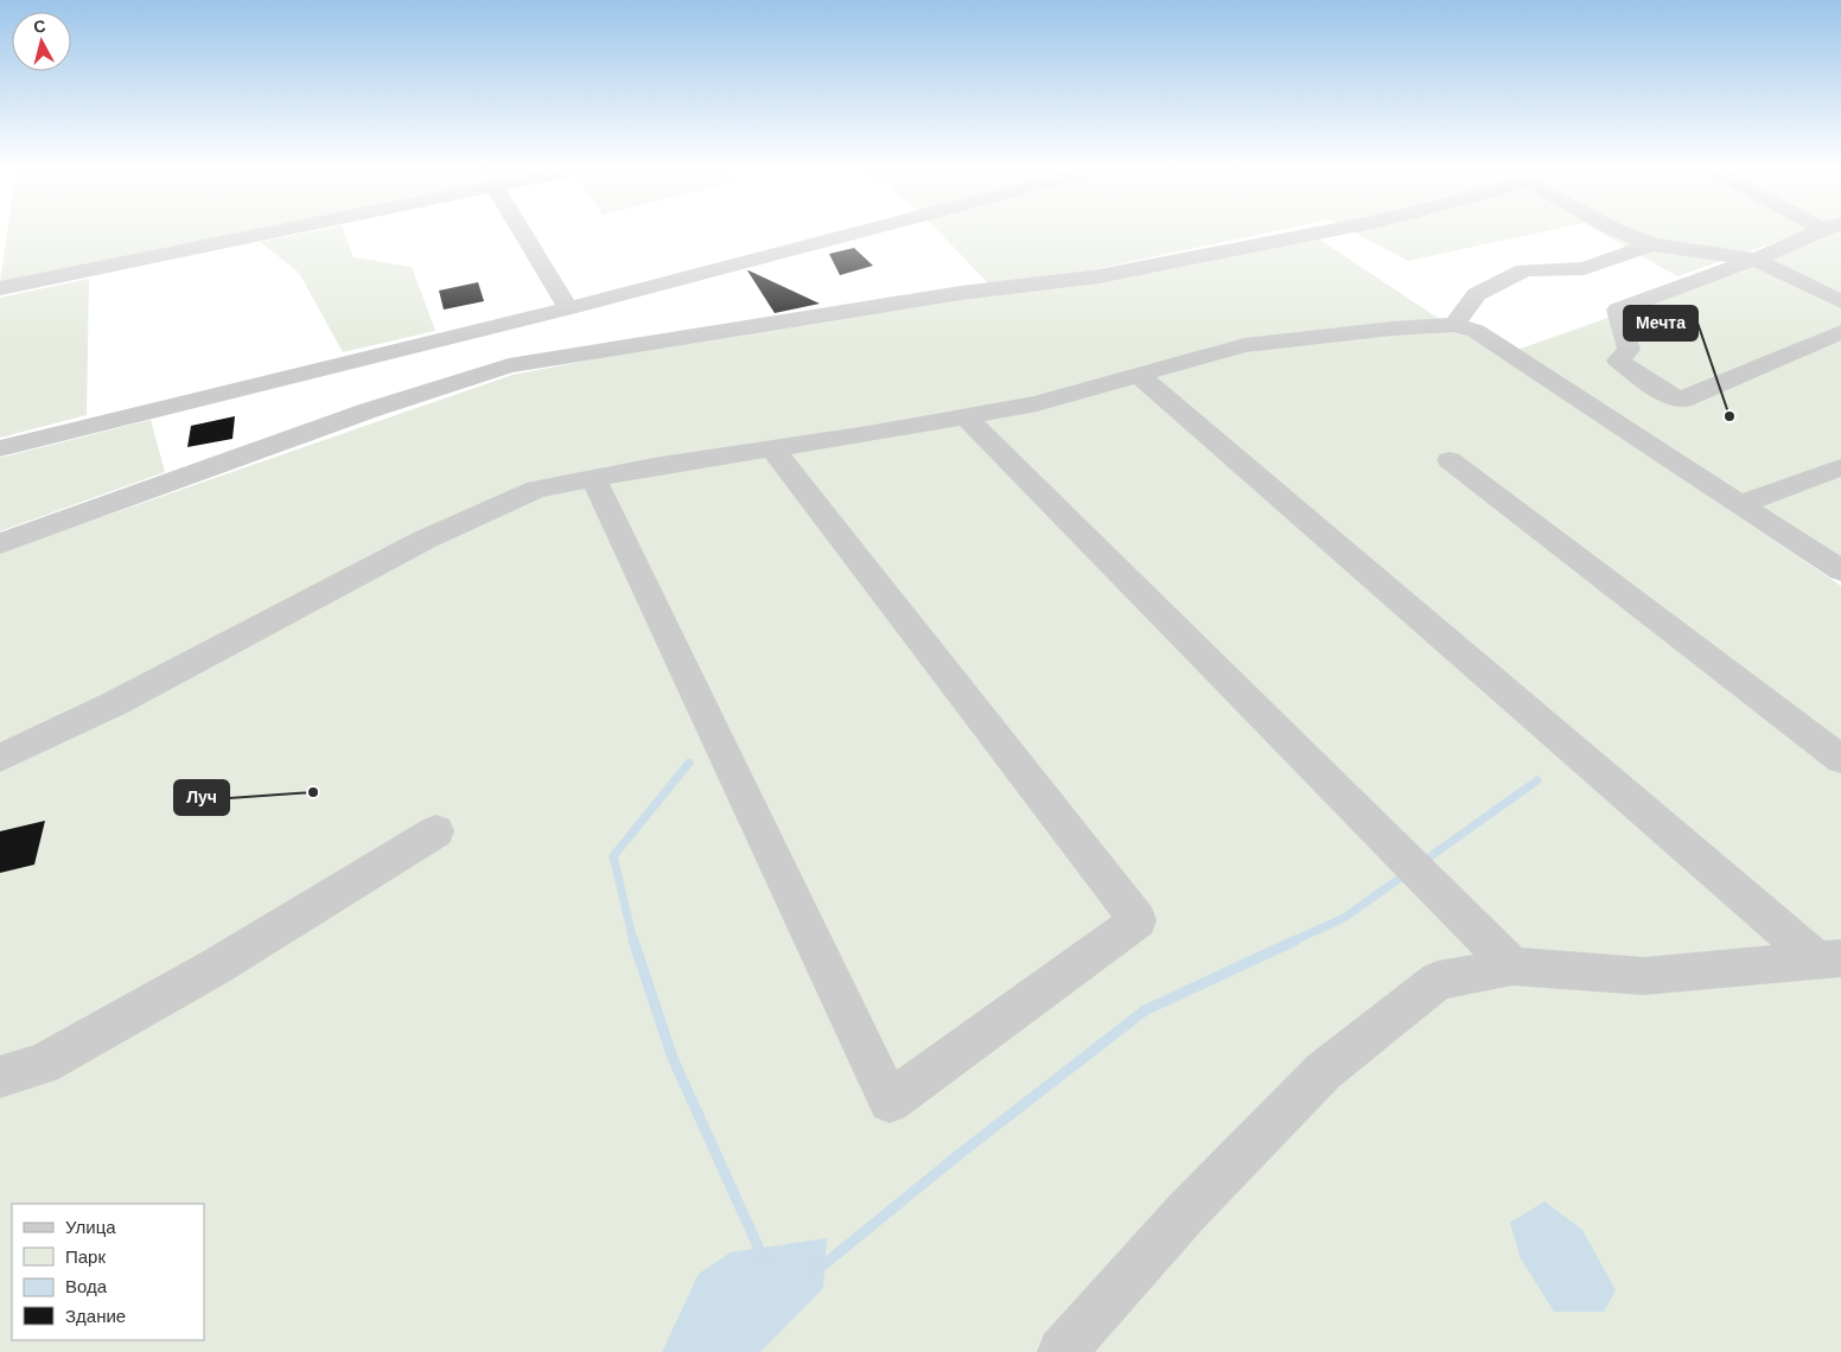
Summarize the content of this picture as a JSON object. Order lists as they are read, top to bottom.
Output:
{
  "places": ["Мечта", "Луч"],
  "legend": [
    "Улица",
    "Парк",
    "Вода",
    "Здание"
  ],
  "north": "top"
}
